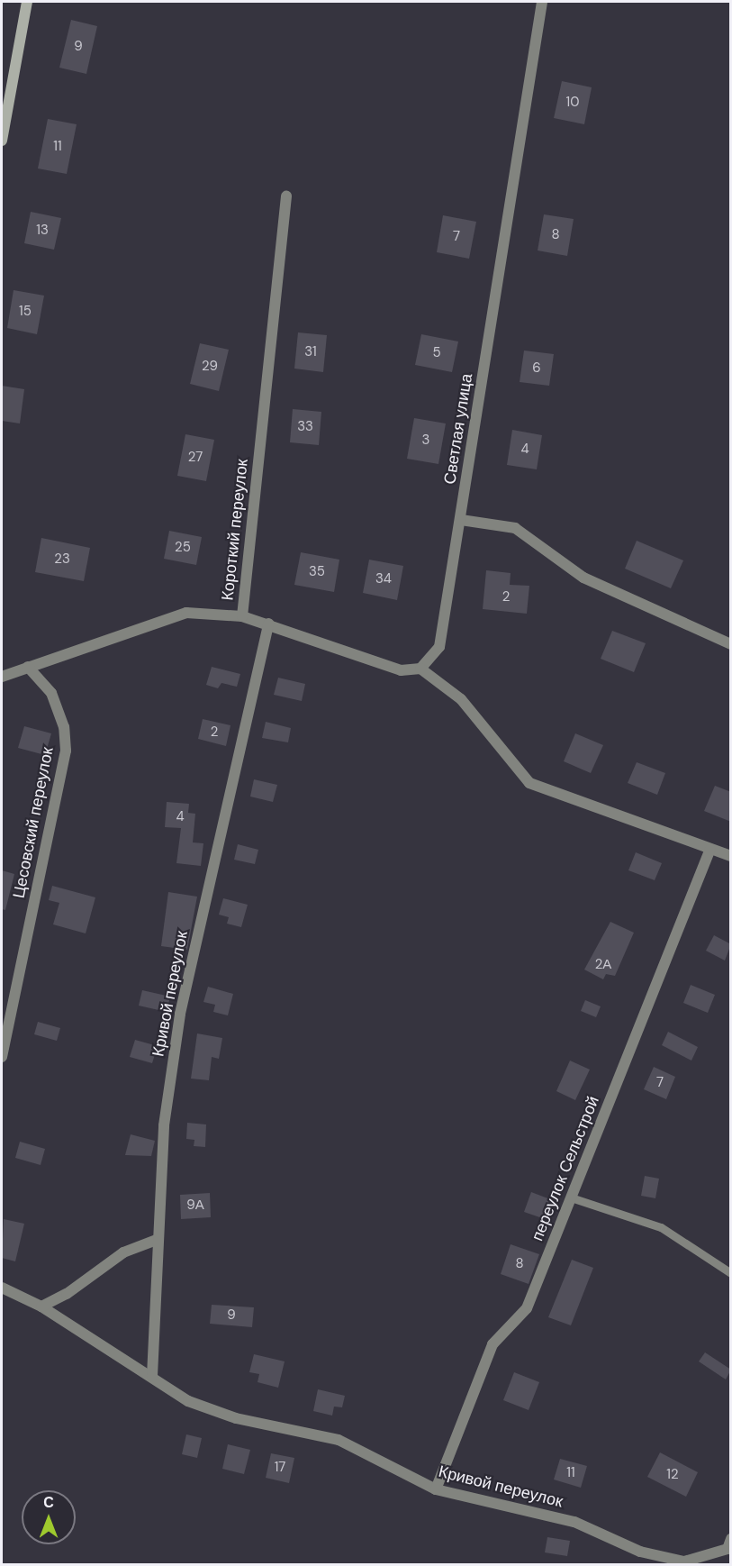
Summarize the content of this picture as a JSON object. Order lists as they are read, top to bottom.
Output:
{
  "streets": {
    "street": [
      "Светлая улица",
      "Короткий переулок",
      "Цесовский переулок",
      "Кривой переулок",
      "переулок Сельстрой"
    ]
  },
  "crossings": [
    ["Короткий переулок", "Цесовский переулок"],
    ["Кривой переулок", "переулок Сельстрой"]
  ],
  "house_numbers": [
    "9",
    "10",
    "11",
    "13",
    "8",
    "7",
    "15",
    "31",
    "5",
    "29",
    "6",
    "33",
    "3",
    "4",
    "27",
    "25",
    "23",
    "35",
    "34",
    "2",
    "2",
    "4",
    "2А",
    "7",
    "9А",
    "8",
    "9",
    "17",
    "11",
    "12"
  ],
  "north": "top"
}
